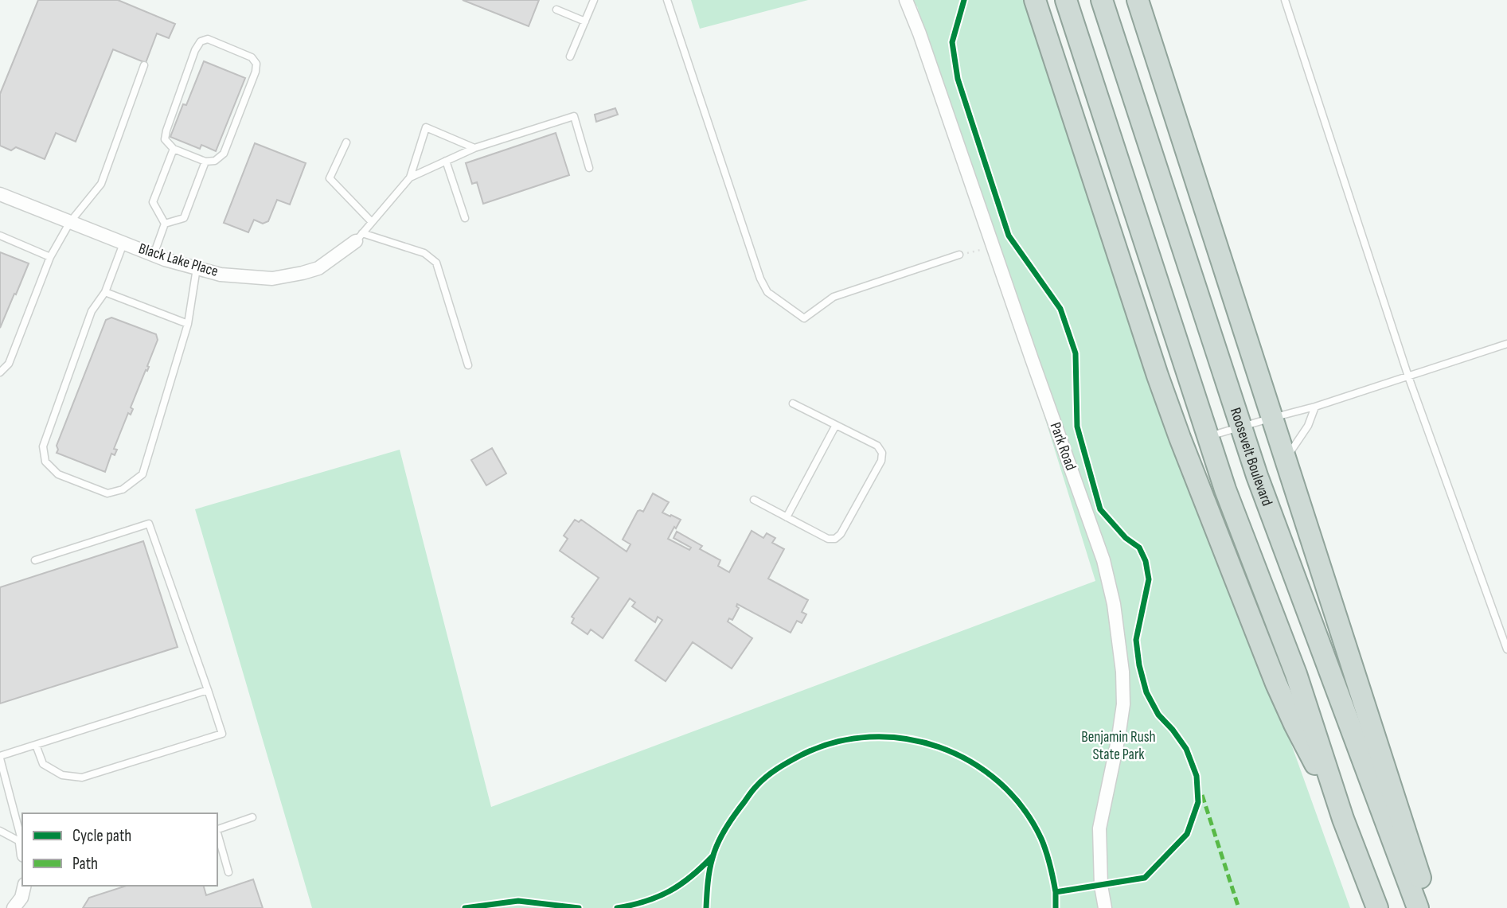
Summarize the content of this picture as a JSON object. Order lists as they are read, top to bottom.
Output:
{
  "streets": {
    "highway": ["Roosevelt Boulevard"],
    "street": ["Black Lake Place", "Park Road"]
  },
  "parks": ["Benjamin Rush State Park"],
  "legend": ["Cycle path", "Path"]
}
